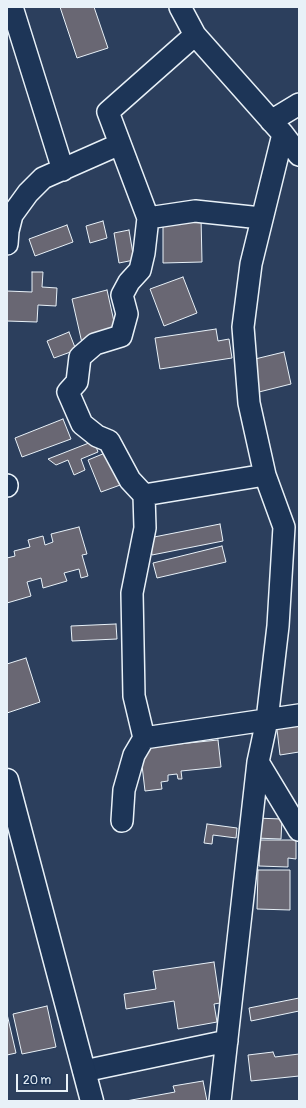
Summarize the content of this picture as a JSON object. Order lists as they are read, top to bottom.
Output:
{
  "scale_bar": "20 m"
}
